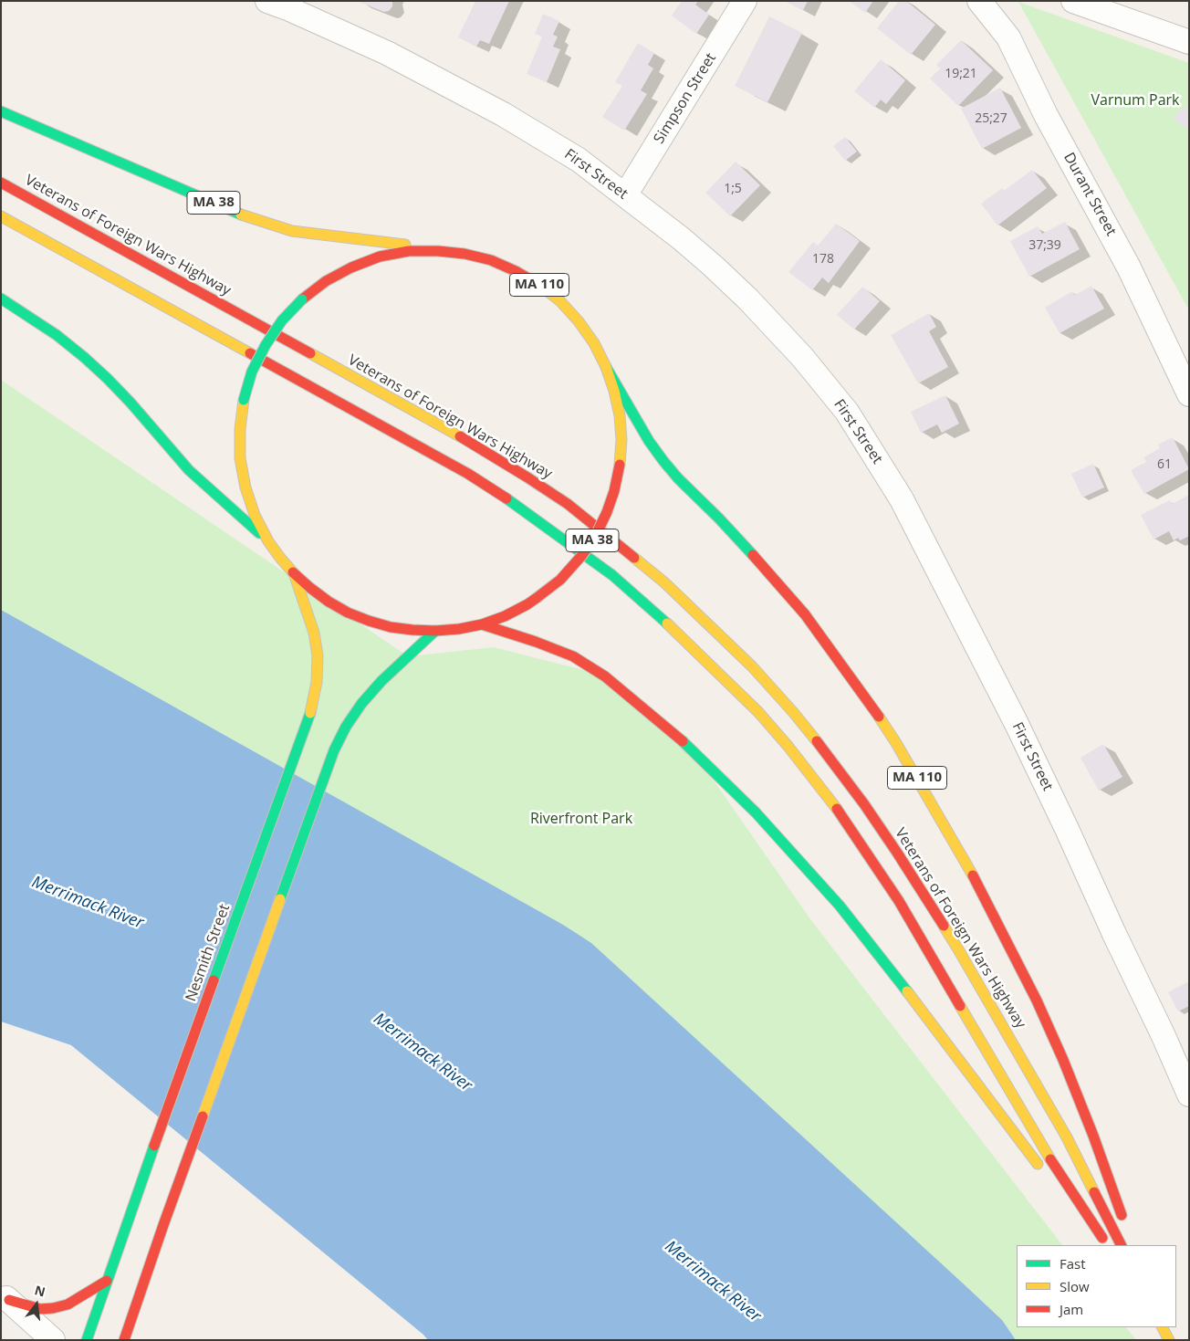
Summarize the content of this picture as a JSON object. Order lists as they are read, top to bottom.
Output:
{
  "streets": {
    "main road": [
      "MA 38",
      "Veterans of Foreign Wars Highway",
      "MA 110",
      "Nesmith Street"
    ],
    "street": ["Simpson Street", "First Street", "Durant Street"]
  },
  "crossings": [
    ["Simpson Street", "First Street"],
    ["MA 38", "MA 110"],
    ["MA 110", "Nesmith Street"]
  ],
  "water": ["Merrimack River"],
  "parks": ["Varnum Park", "Riverfront Park"],
  "house_numbers": [
    "19;21",
    "25;27",
    "1;5",
    "37;39",
    "178",
    "61"
  ],
  "legend": ["Fast", "Slow", "Jam"],
  "north": "top"
}
